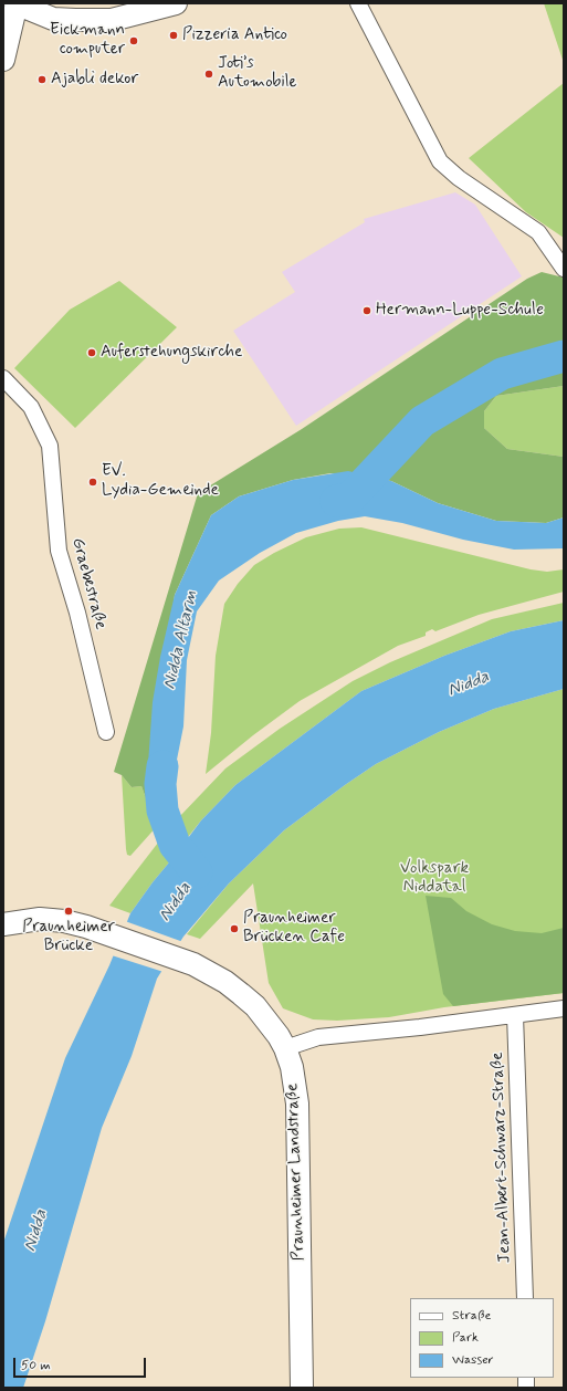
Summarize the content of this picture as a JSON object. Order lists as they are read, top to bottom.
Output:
{
  "streets": {
    "main road": ["Praunheimer Landstraße"],
    "street": ["Graebestraße", "Jean-Albert-Schwarz-Straße"]
  },
  "water": ["Nidda Altarm", "Nidda"],
  "parks": ["Volkspark Niddatal"],
  "places": [
    "Pizzeria Antico",
    "Eickmann computer",
    "Joti’s Automobile",
    "Ajabli dekor",
    "Hermann-Luppe-Schule",
    "Auferstehungskirche",
    "EV. Lydia-Gemeinde",
    "Praunheimer Brücke",
    "Praunheimer Brücken Cafe"
  ],
  "legend": ["Straße", "Park", "Wasser"],
  "scale_bar": "50 m"
}
